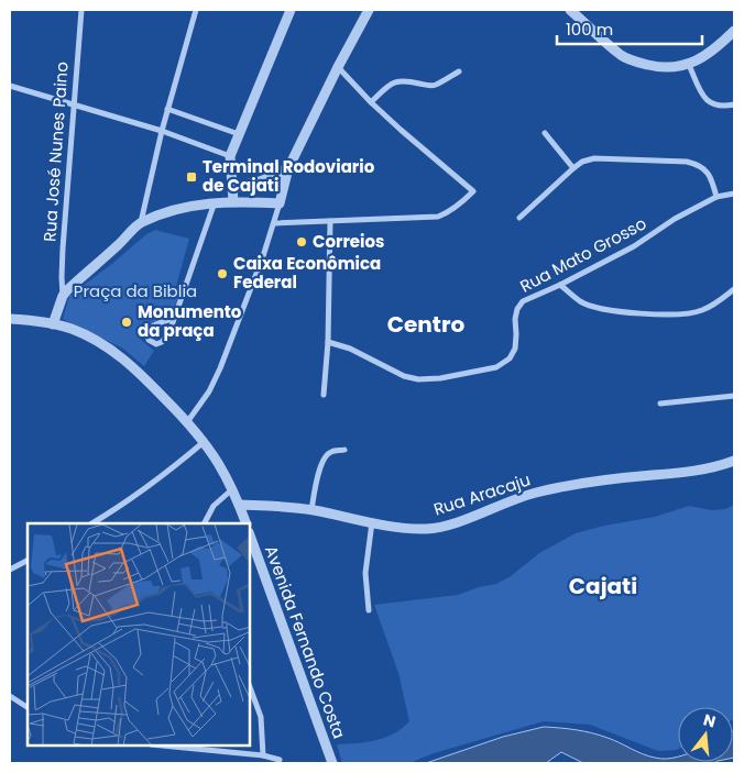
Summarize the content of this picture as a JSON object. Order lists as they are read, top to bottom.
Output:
{
  "streets": {
    "street": [
      "Rua José Nunes Paino",
      "Rua Mato Grosso",
      "Rua Aracaju",
      "Avenida Fernando Costa"
    ]
  },
  "districts": ["Centro", "Cajati"],
  "parks": ["Praça da Biblia"],
  "places": {
    "transit": ["Terminal Rodoviario de Cajati"],
    "other": ["Correios", "Caixa Econômica Federal", "Monumento da praça"]
  },
  "scale_bar": "100 m",
  "north": "top"
}
